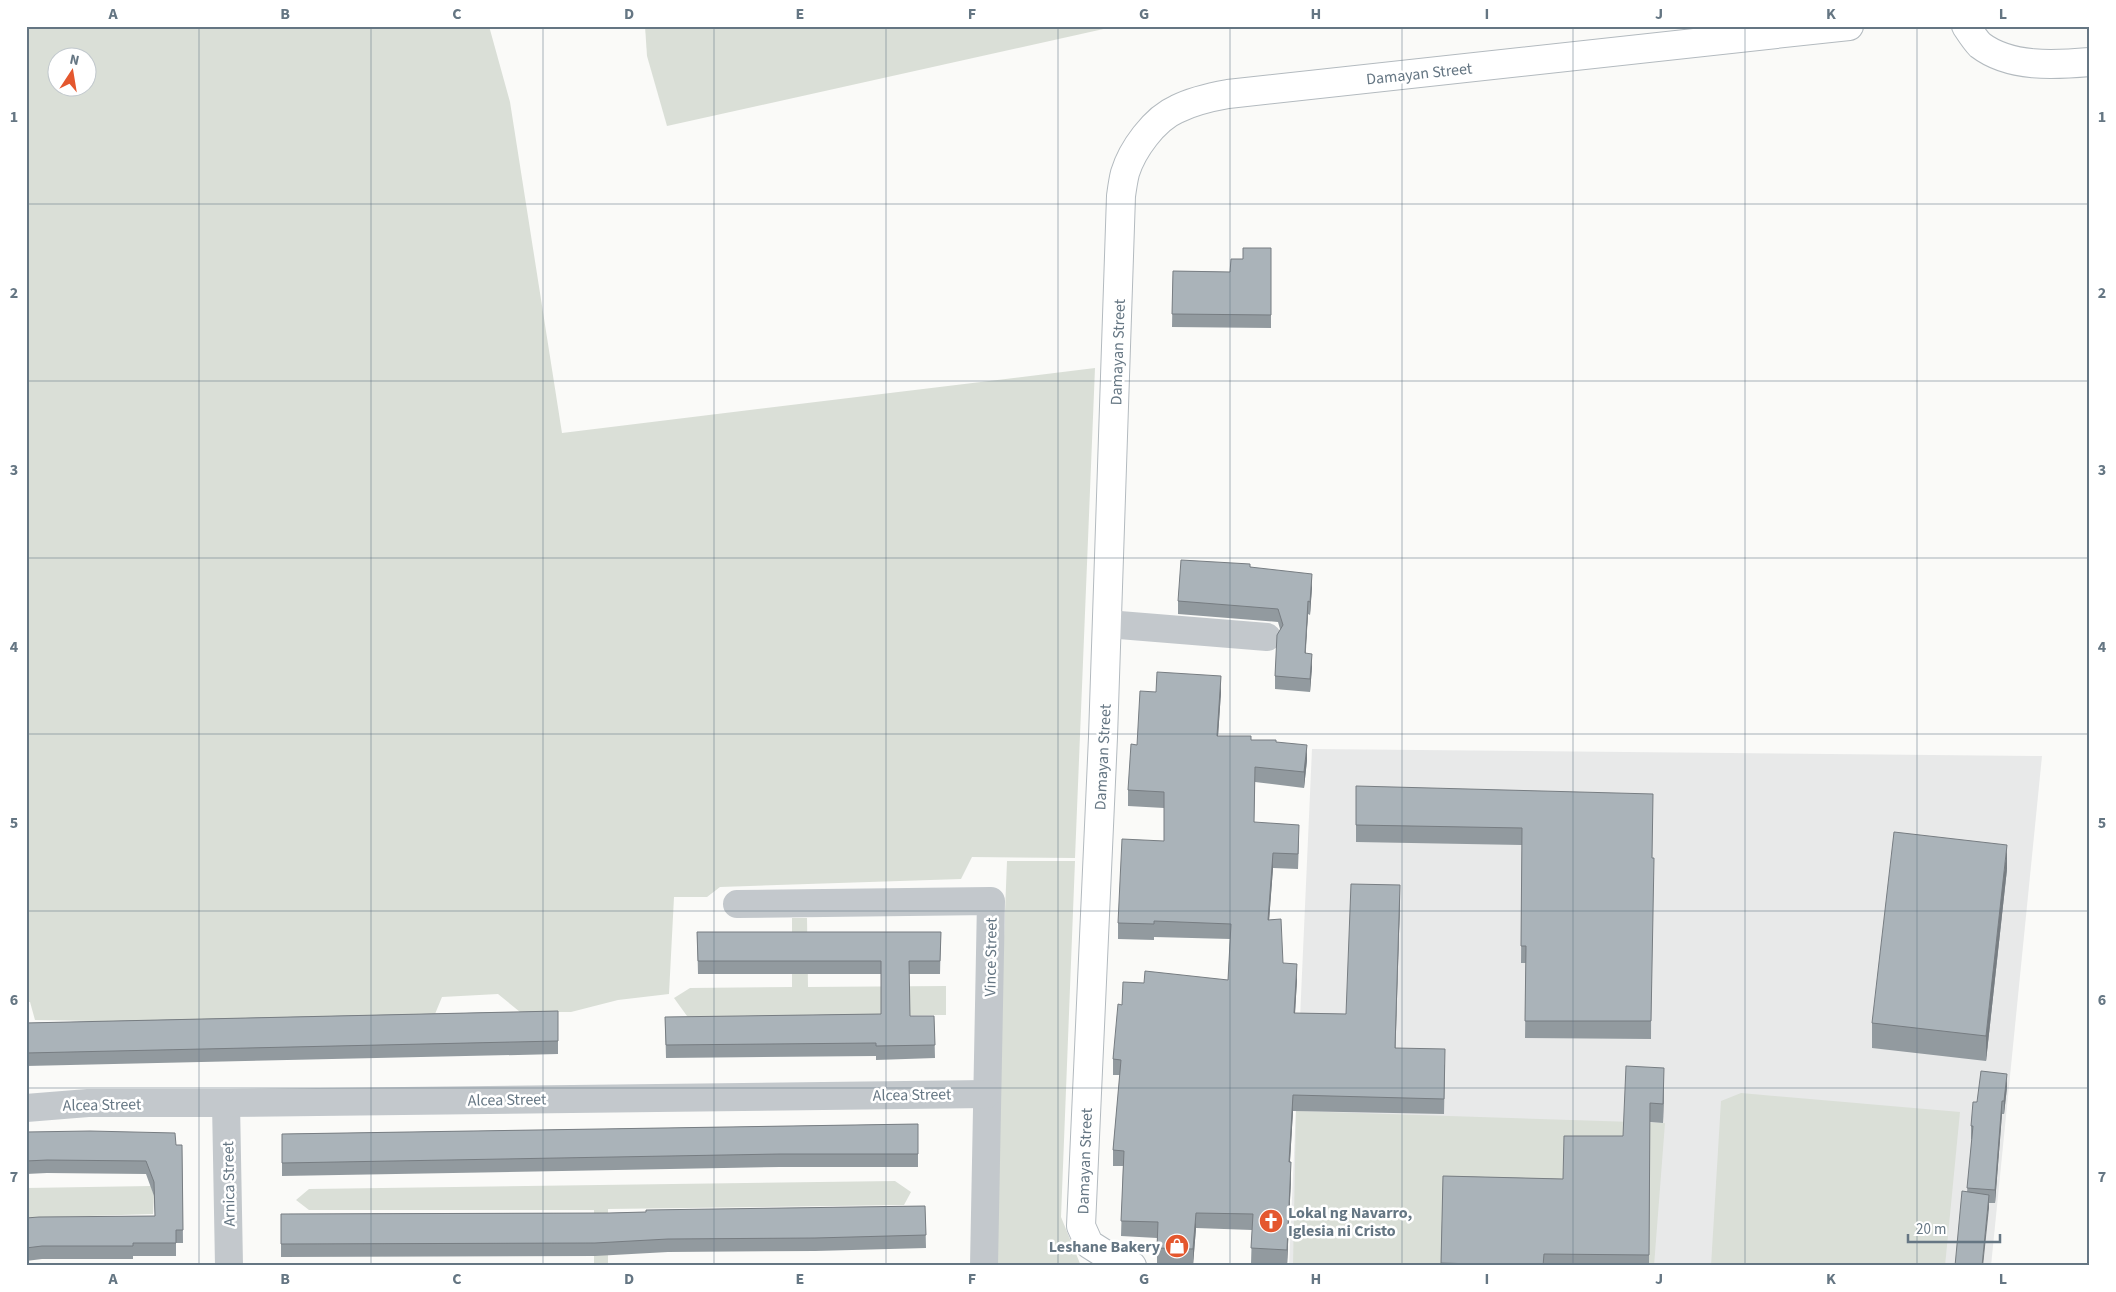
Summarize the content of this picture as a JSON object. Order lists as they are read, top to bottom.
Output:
{
  "streets": {
    "street": [
      "Damayan Street",
      "Vince Street",
      "Alcea Street",
      "Arnica Street"
    ]
  },
  "crossings": [
    ["Vince Street", "Alcea Street"],
    ["Alcea Street", "Arnica Street"]
  ],
  "places": {
    "church": ["Lokal ng Navarro, Iglesia ni Cristo"],
    "shop": ["Leshane Bakery"]
  },
  "scale_bar": "20 m",
  "north": "top",
  "grid": {
    "columns": [
      "A",
      "B",
      "C",
      "D",
      "E",
      "F",
      "G",
      "H",
      "I",
      "J",
      "K",
      "L"
    ],
    "rows": [
      "1",
      "2",
      "3",
      "4",
      "5",
      "6",
      "7"
    ]
  }
}
